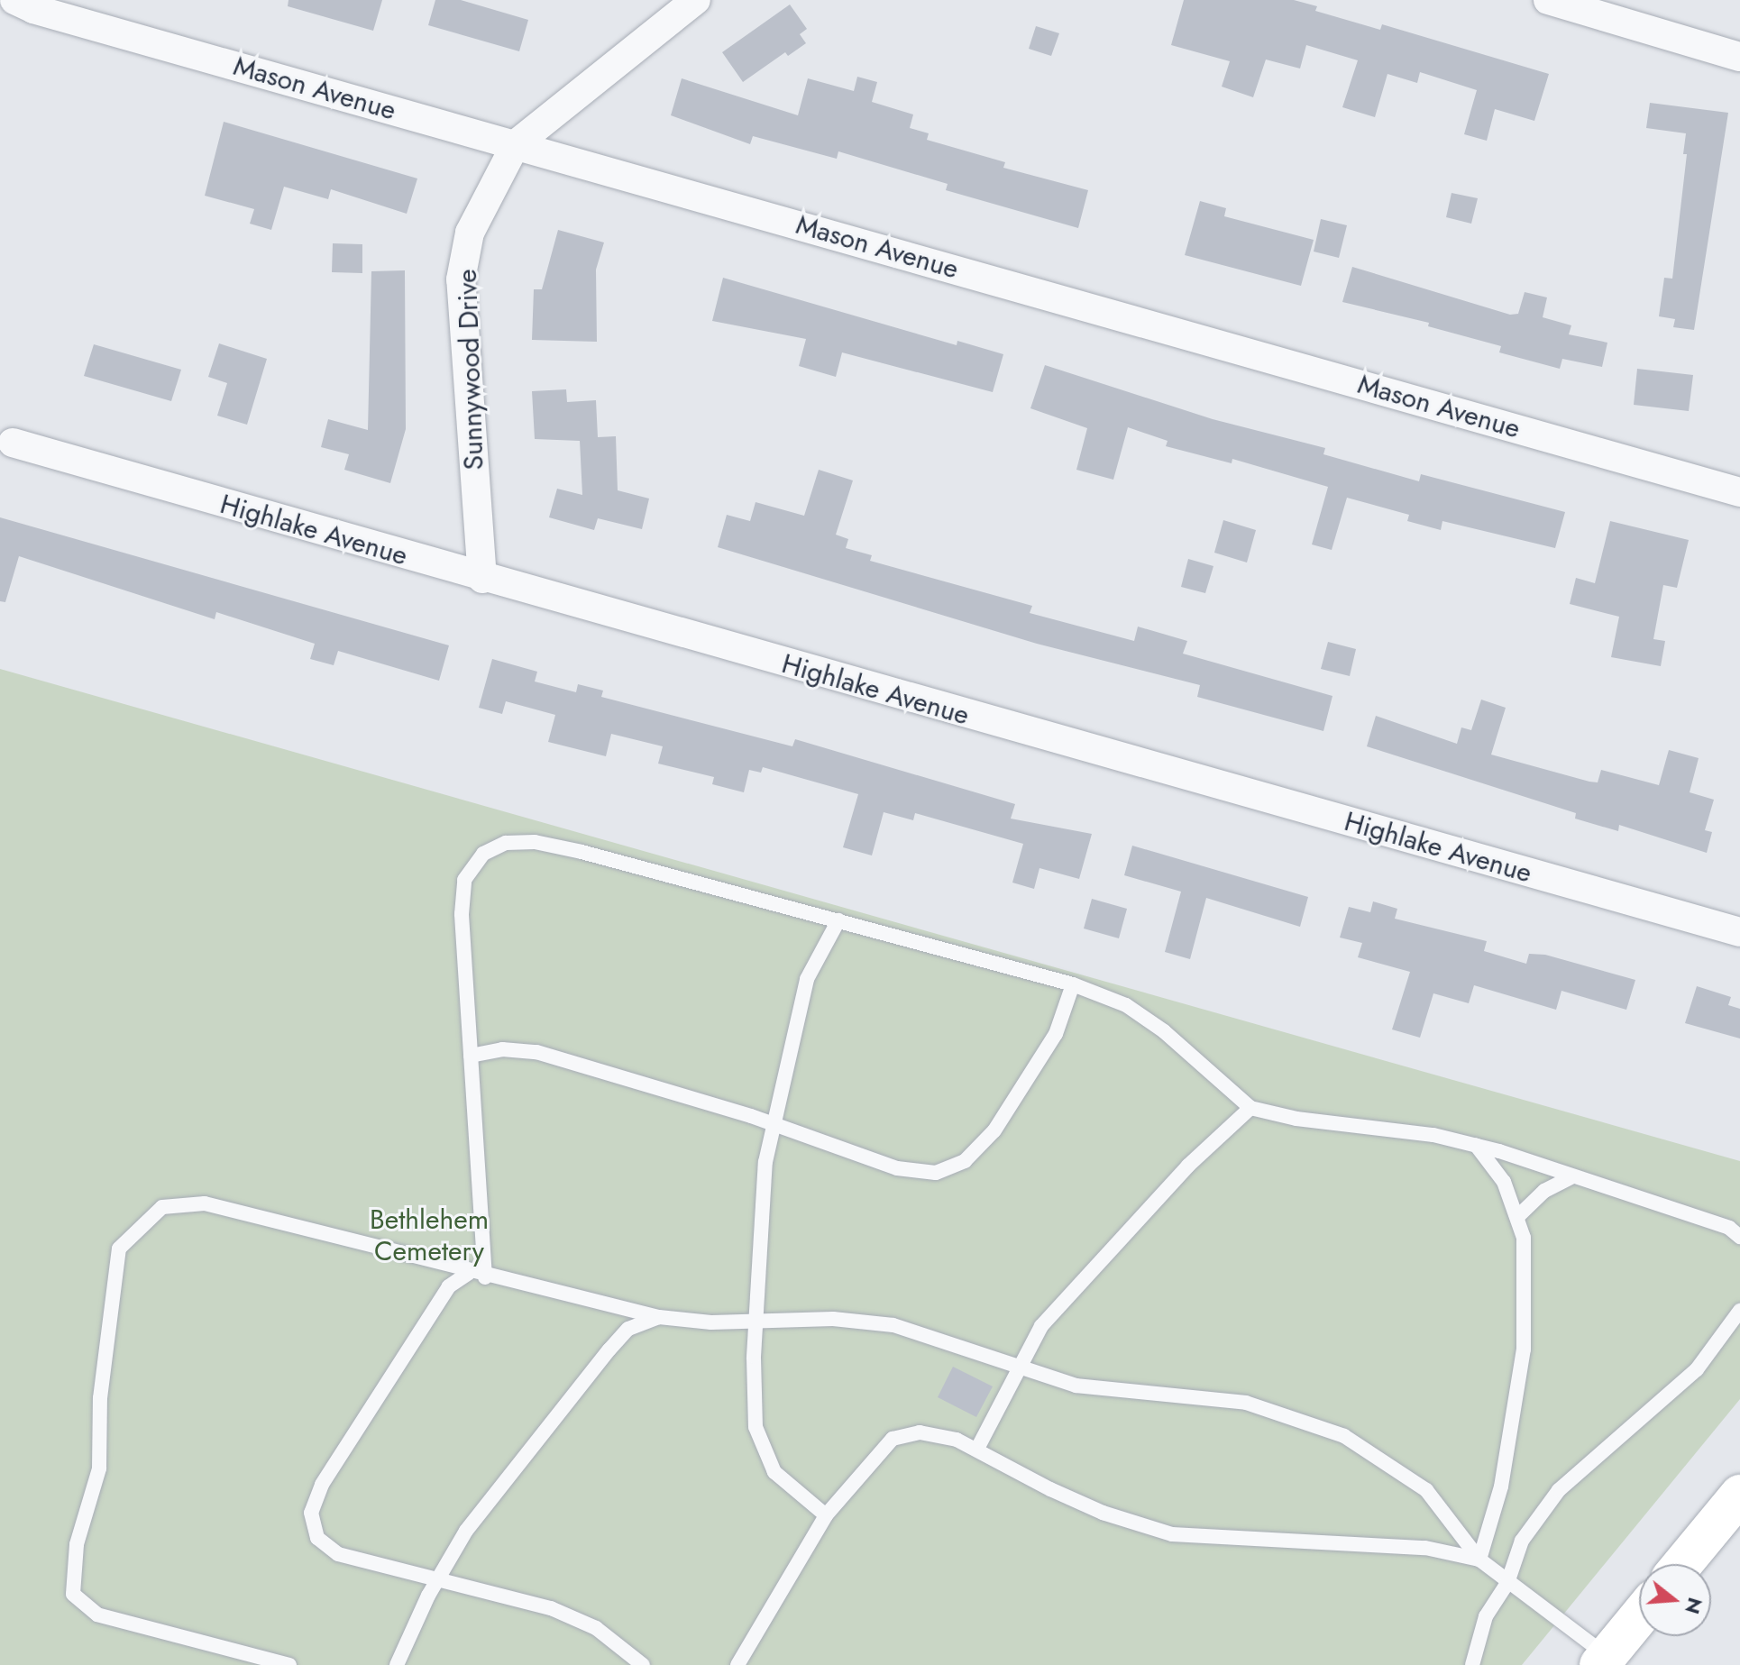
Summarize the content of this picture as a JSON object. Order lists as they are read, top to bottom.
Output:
{
  "streets": {
    "street": ["Mason Avenue", "Sunnywood Drive", "Highlake Avenue"]
  },
  "crossings": [
    ["Mason Avenue", "Sunnywood Drive"],
    ["Sunnywood Drive", "Highlake Avenue"]
  ],
  "parks": ["Bethlehem Cemetery"],
  "north": "right"
}
